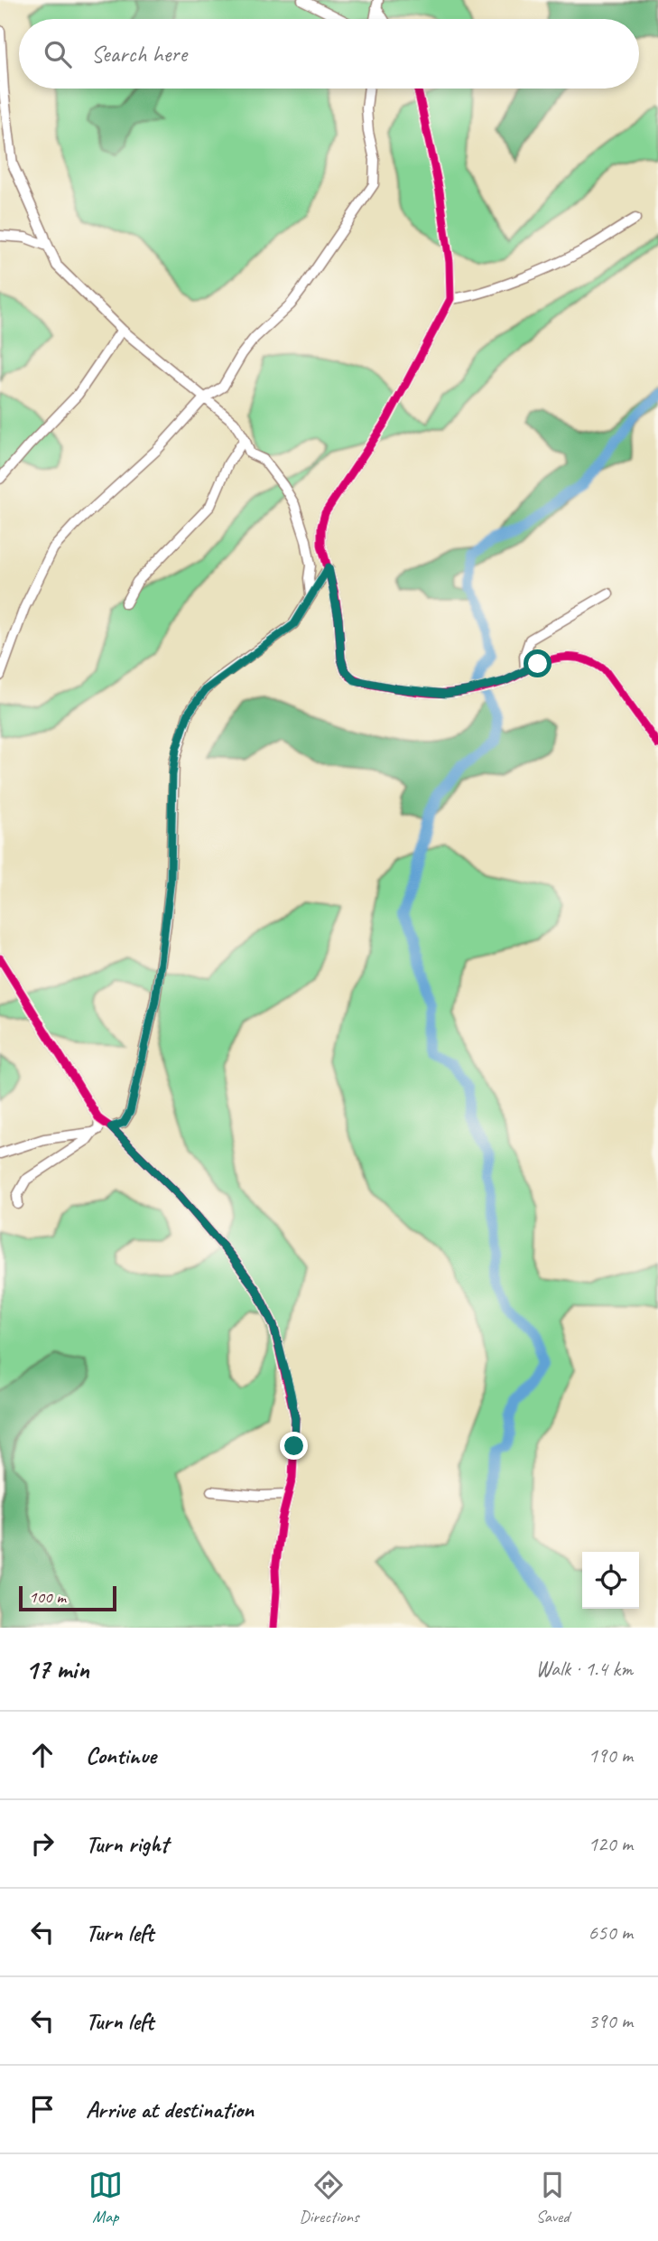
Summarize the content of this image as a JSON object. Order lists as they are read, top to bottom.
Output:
{
  "scale_bar": "100 m",
  "page": {
    "search": "Search here",
    "scale": "100 m",
    "heading": ["17 min", "Walk · 1.4 km"],
    "list": [
      ["Continue", "190 m"],
      ["Turn right", "120 m"],
      ["Turn left", "650 m"],
      ["Turn left", "390 m"],
      "Arrive at destination"
    ],
    "nav": ["Map", "Directions", "Saved"]
  }
}
